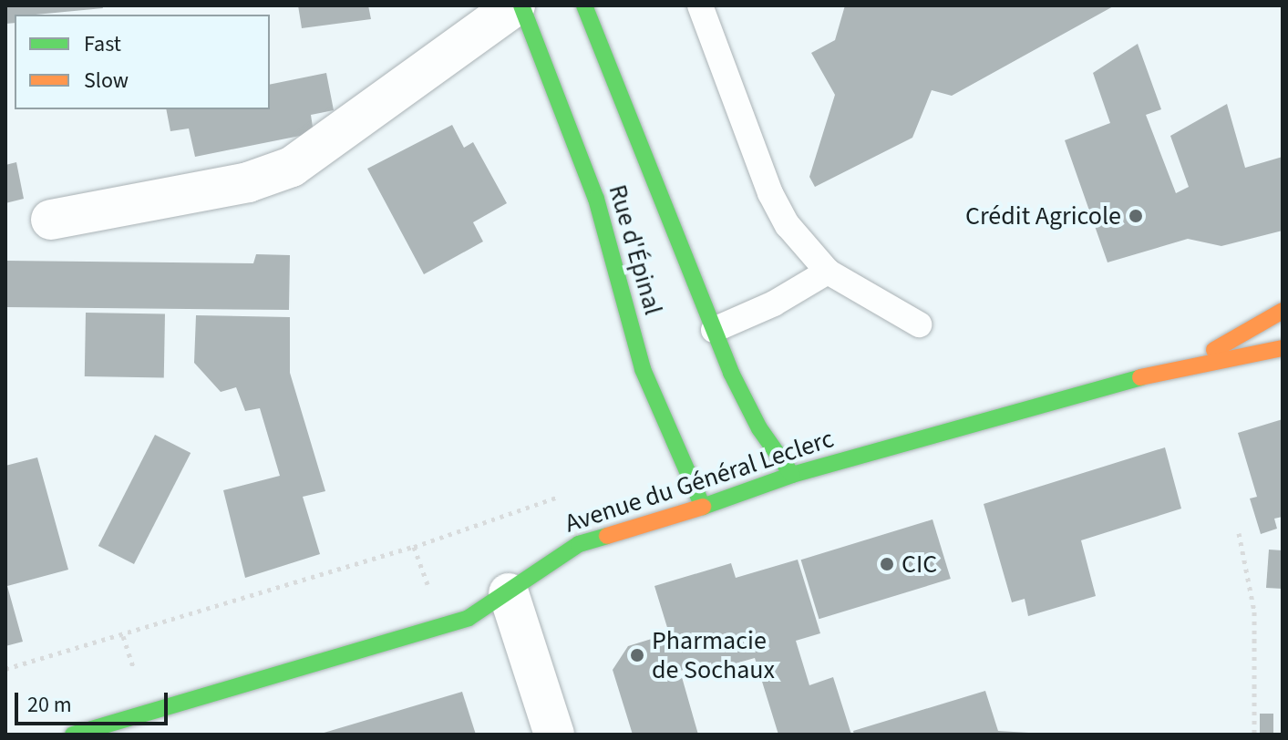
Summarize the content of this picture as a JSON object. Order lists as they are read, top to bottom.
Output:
{
  "streets": {
    "main road": ["Rue d'Épinal", "Avenue du Général Leclerc"]
  },
  "crossings": [
    ["Rue d'Épinal", "Avenue du Général Leclerc"]
  ],
  "places": ["Crédit Agricole", "CIC", "Pharmacie de Sochaux"],
  "legend": ["Fast", "Slow"],
  "scale_bar": "20 m"
}
